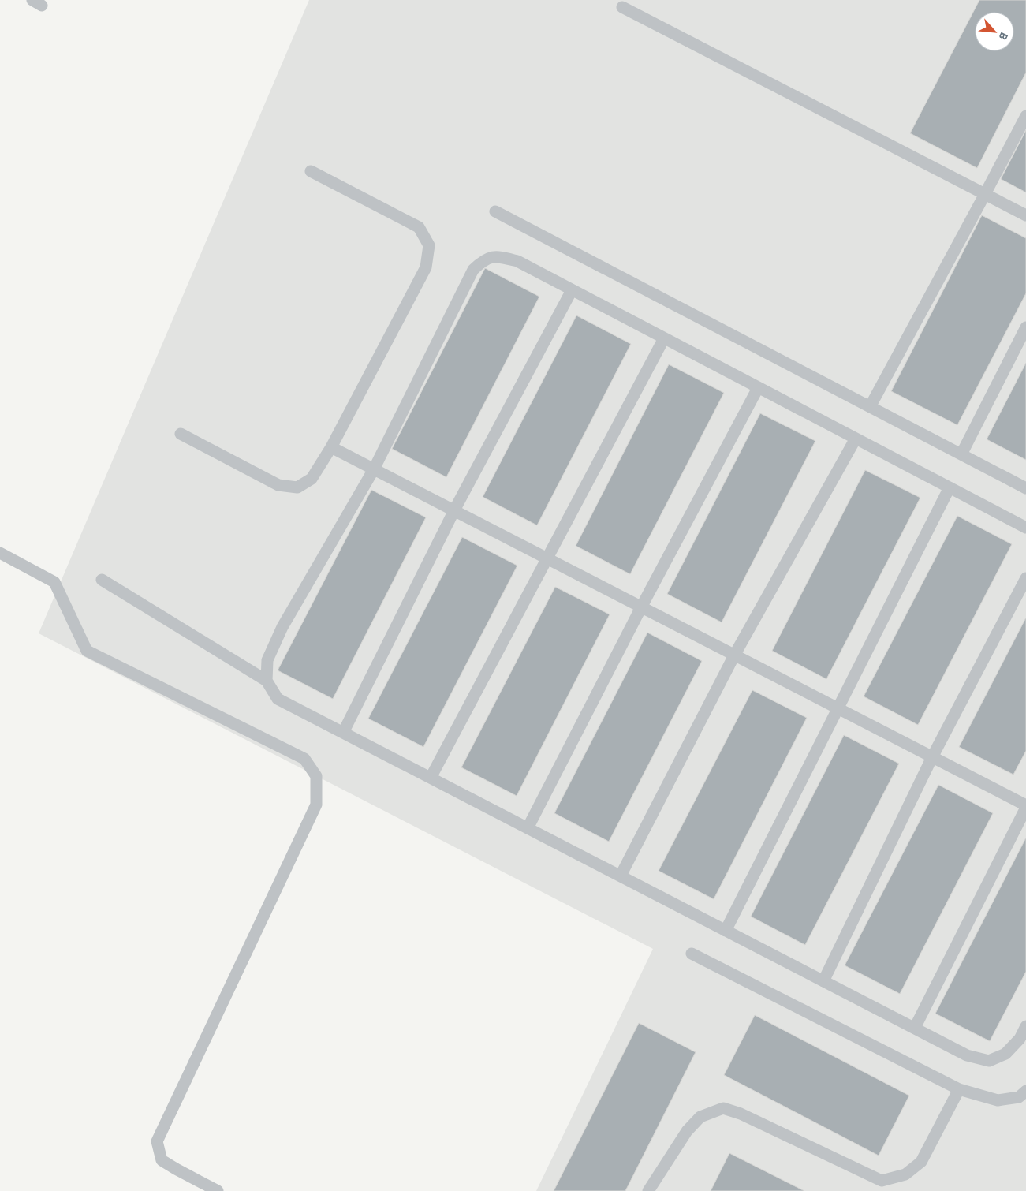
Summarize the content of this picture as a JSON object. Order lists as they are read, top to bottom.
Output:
{
  "north": "bottom right"
}
